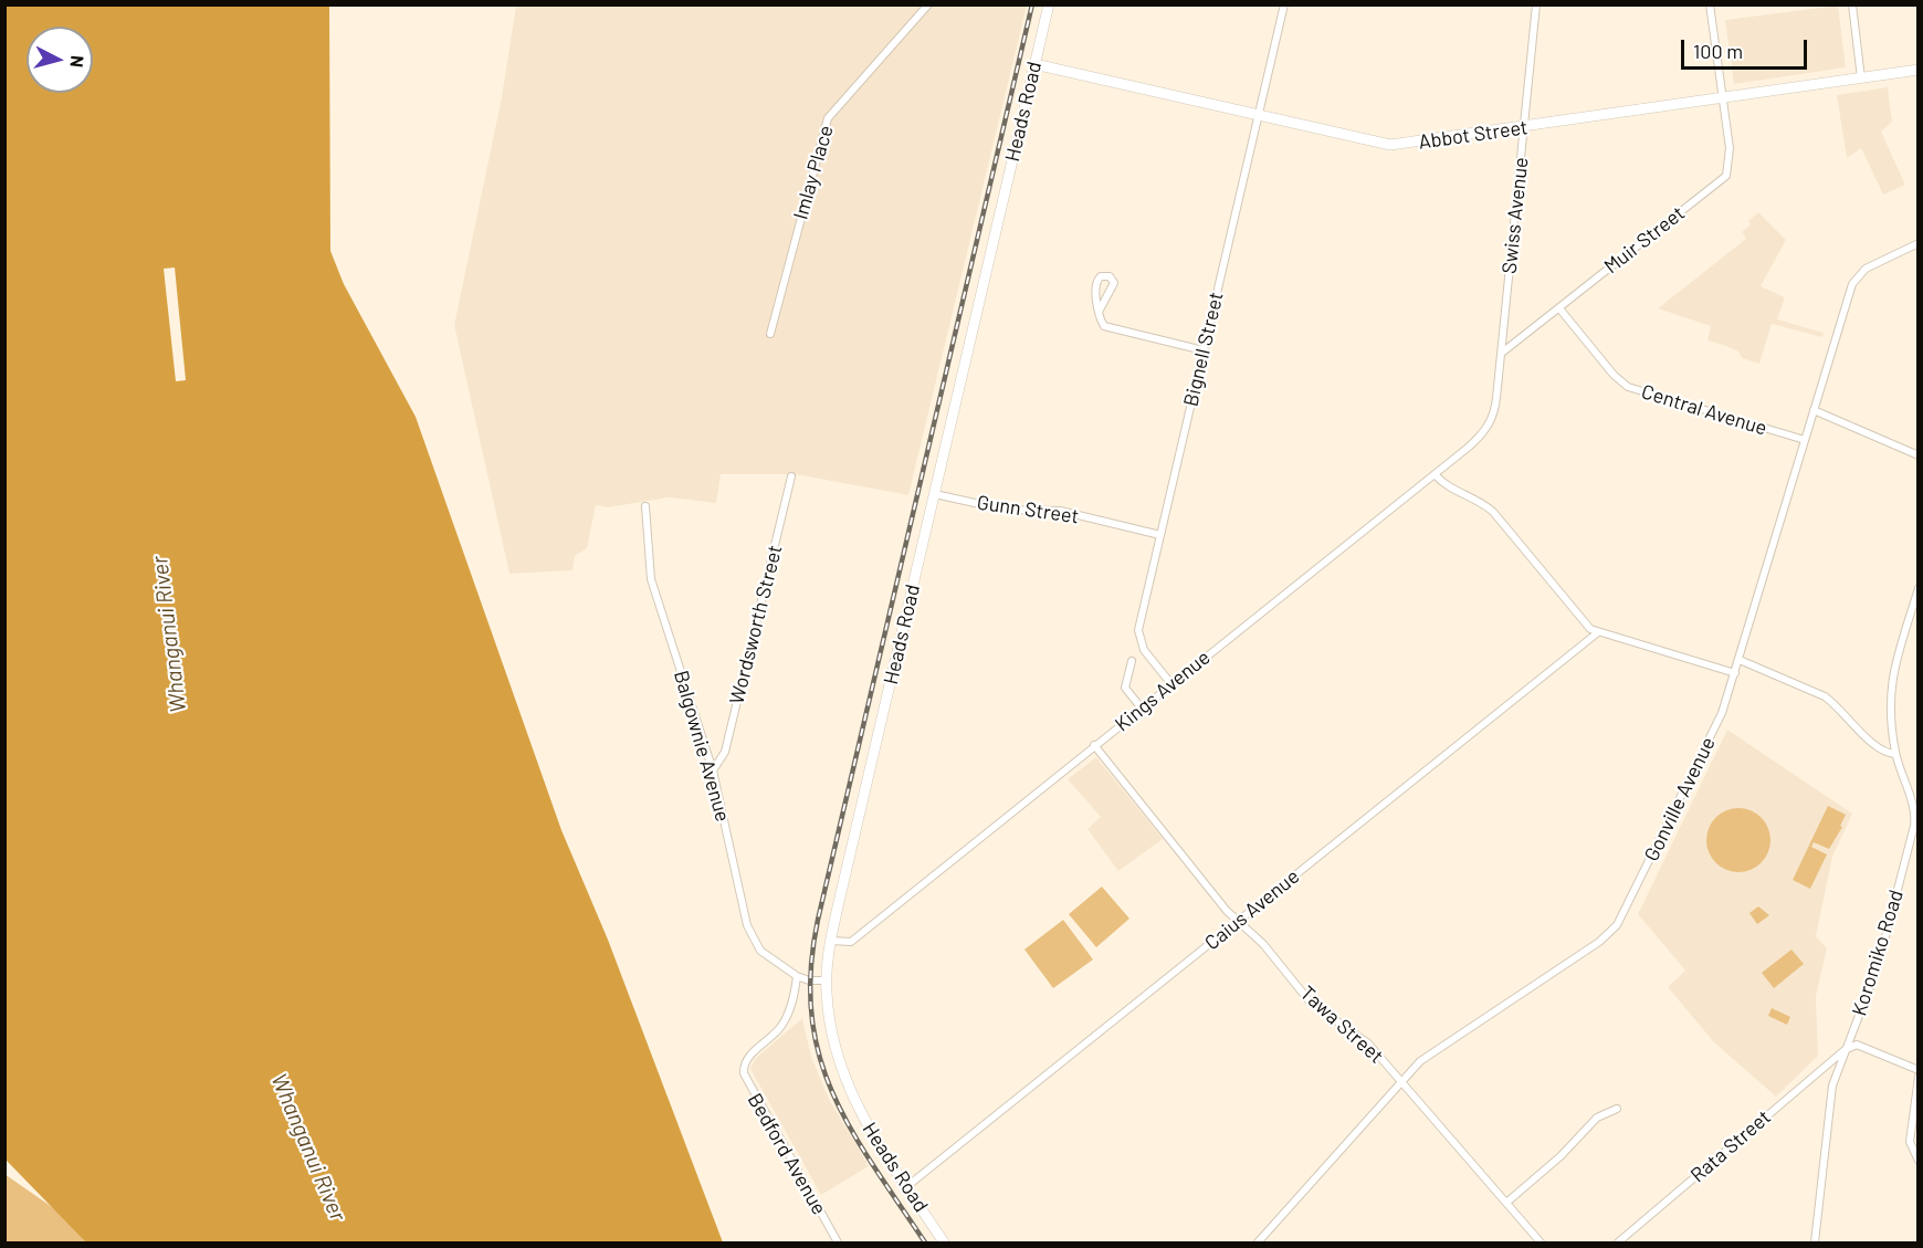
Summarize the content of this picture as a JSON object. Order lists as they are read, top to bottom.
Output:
{
  "streets": {
    "main road": ["Heads Road", "Abbot Street"],
    "street": [
      "Imlay Place",
      "Swiss Avenue",
      "Muir Street",
      "Bignell Street",
      "Central Avenue",
      "Gunn Street",
      "Wordsworth Street",
      "Kings Avenue",
      "Balgownie Avenue",
      "Gonville Avenue",
      "Caius Avenue",
      "Koromiko Road",
      "Tawa Street",
      "Rata Street",
      "Bedford Avenue"
    ]
  },
  "crossings": [
    ["Heads Road", "Abbot Street"],
    ["Heads Road", "Gunn Street"],
    ["Heads Road", "Kings Avenue"],
    ["Heads Road", "Balgownie Avenue"],
    ["Heads Road", "Caius Avenue"],
    ["Abbot Street", "Swiss Avenue"],
    ["Abbot Street", "Muir Street"],
    ["Abbot Street", "Bignell Street"],
    ["Swiss Avenue", "Muir Street"],
    ["Swiss Avenue", "Kings Avenue"],
    ["Muir Street", "Central Avenue"],
    ["Bignell Street", "Gunn Street"],
    ["Bignell Street", "Kings Avenue"],
    ["Central Avenue", "Gonville Avenue"],
    ["Wordsworth Street", "Balgownie Avenue"],
    ["Kings Avenue", "Tawa Street"],
    ["Balgownie Avenue", "Bedford Avenue"],
    ["Gonville Avenue", "Tawa Street"],
    ["Caius Avenue", "Tawa Street"],
    ["Koromiko Road", "Rata Street"]
  ],
  "water": ["Whanganui River"],
  "scale_bar": "100 m",
  "north": "right"
}
